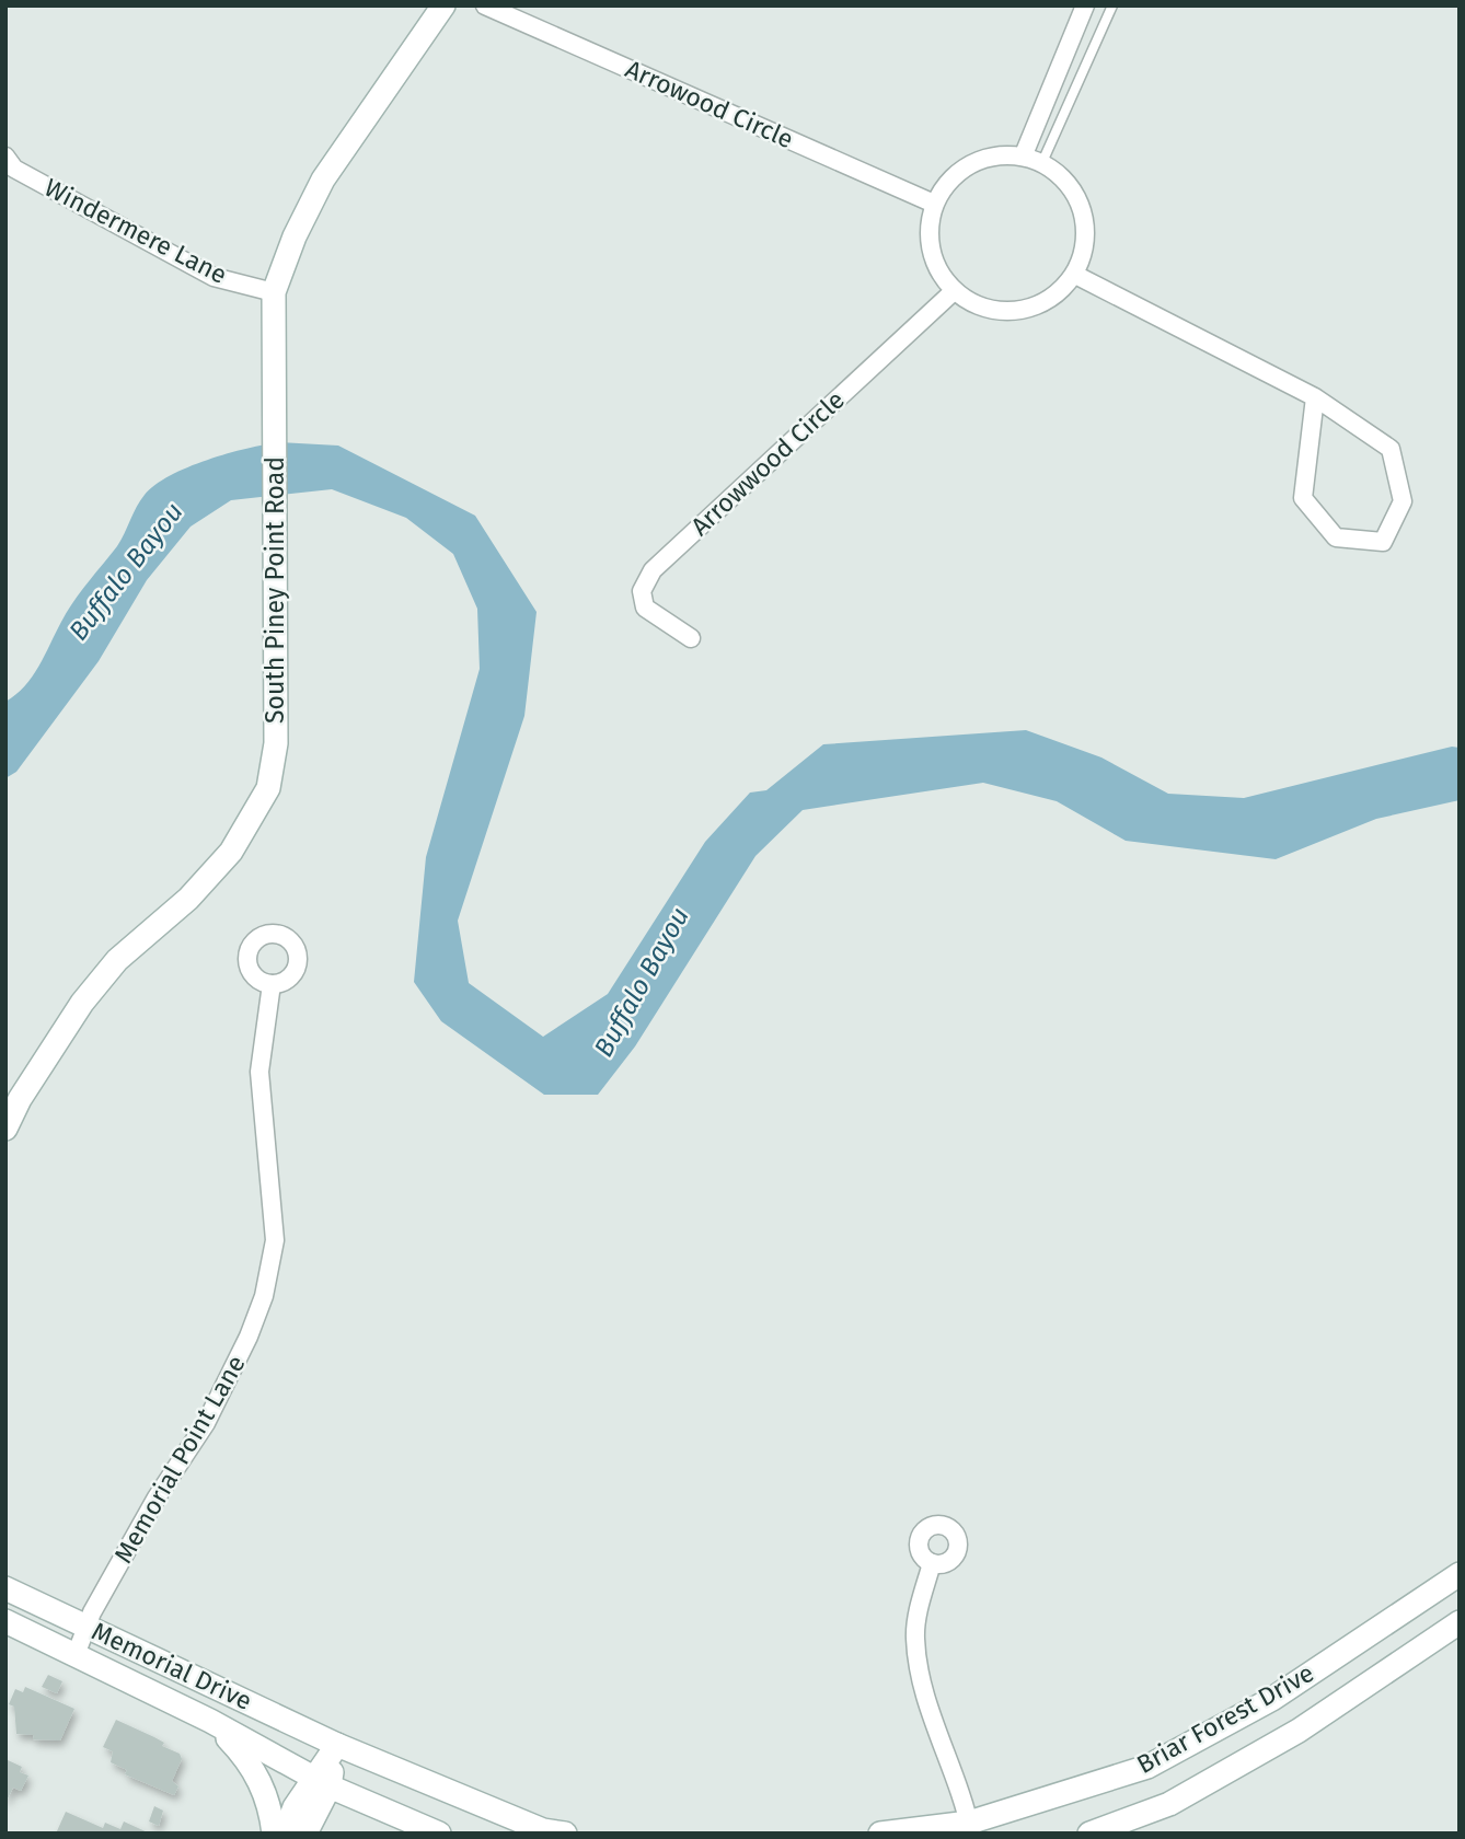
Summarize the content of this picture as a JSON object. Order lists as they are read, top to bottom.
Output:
{
  "streets": {
    "main road": ["South Piney Point Road", "Memorial Drive", "Briar Forest Drive"],
    "street": [
      "Arrowood Circle",
      "Windermere Lane",
      "Arrowwood Circle",
      "Memorial Point Lane"
    ]
  },
  "crossings": [
    ["Arrowood Circle", "Arrowwood Circle"],
    ["Windermere Lane", "South Piney Point Road"],
    ["Memorial Point Lane", "Memorial Drive"]
  ],
  "water": ["Buffalo Bayou"]
}
